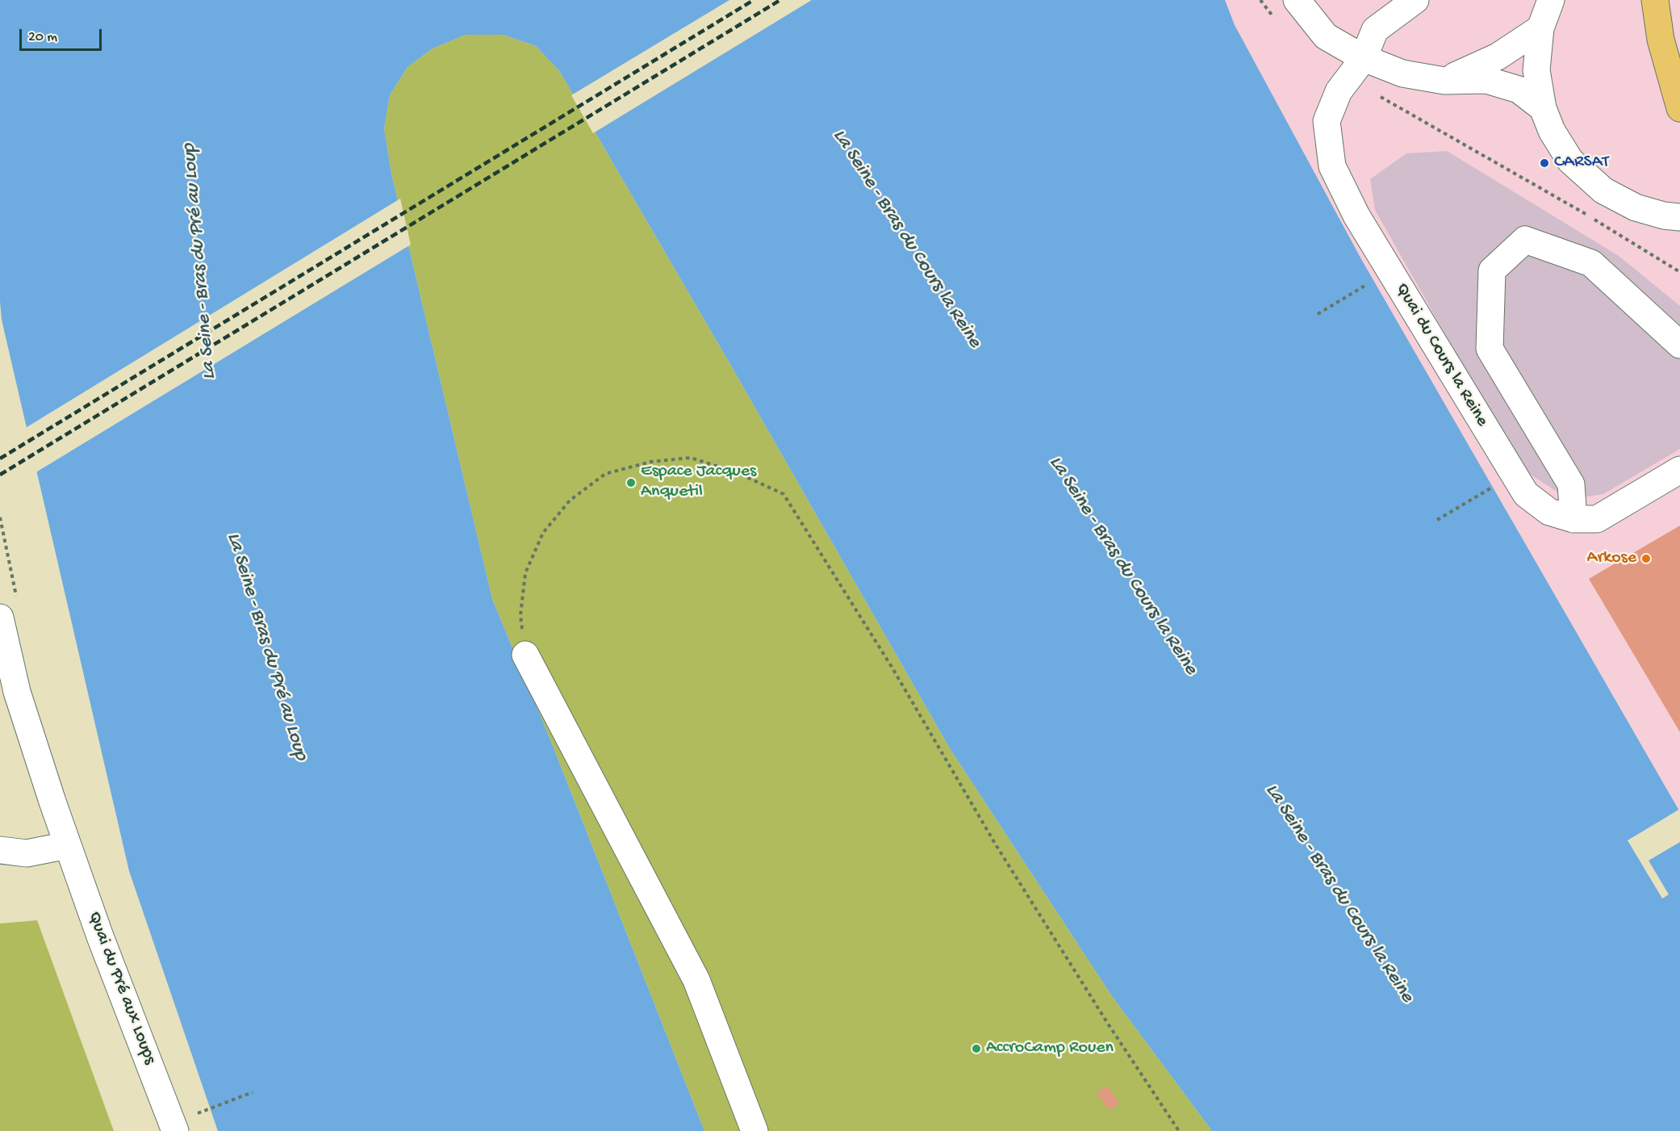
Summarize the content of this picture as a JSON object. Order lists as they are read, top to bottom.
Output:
{
  "streets": {
    "street": ["Quai du Cours la Reine", "Quai du Pré aux Loups"]
  },
  "water": ["La Seine - Bras du Cours la Reine", "La Seine - Bras du Pré au Loup"],
  "places": [
    "CARSAT",
    "Espace Jacques Anquetil",
    "Arkose",
    "AccroCamp Rouen"
  ],
  "scale_bar": "20 m"
}
